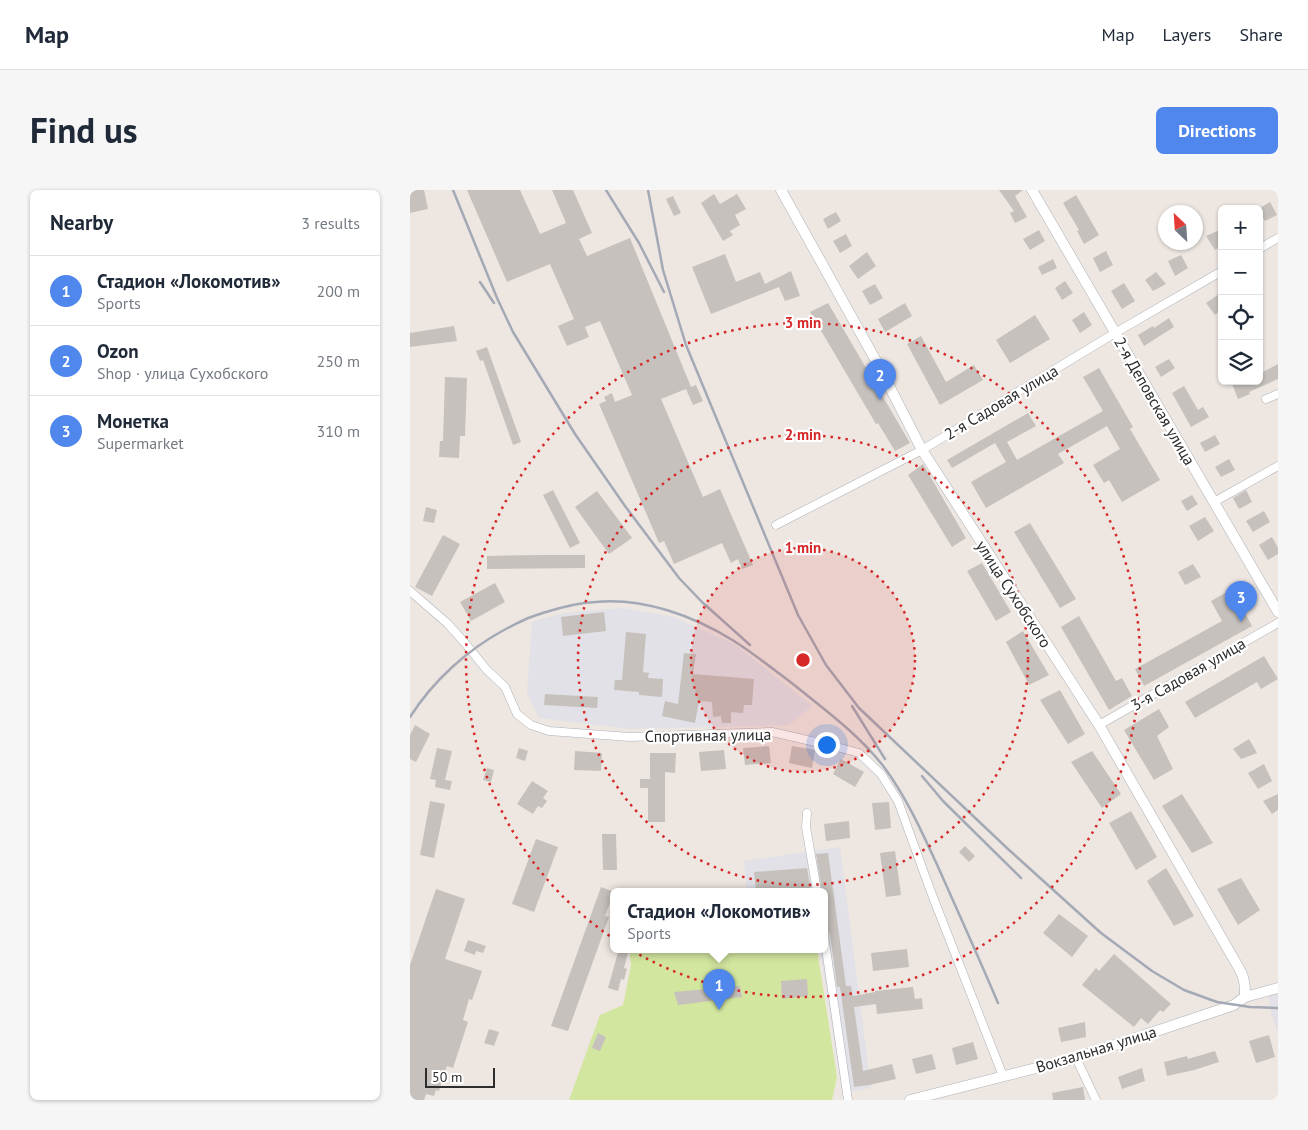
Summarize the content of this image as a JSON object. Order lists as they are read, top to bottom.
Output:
{
  "streets": {
    "street": [
      "2-я Деповская улица",
      "2-я Садовая улица",
      "улица Сухобского",
      "3-я Садовая улица",
      "Спортивная улица",
      "Вокзальная улица"
    ]
  },
  "crossings": [
    ["2-я Деповская улица", "2-я Садовая улица"],
    ["2-я Садовая улица", "улица Сухобского"],
    ["улица Сухобского", "3-я Садовая улица"],
    ["улица Сухобского", "Вокзальная улица"],
    ["Спортивная улица", "Вокзальная улица"]
  ],
  "scale_bar": "50 m",
  "north": "top left",
  "page": {
    "header": "Map",
    "nav": ["Map", "Layers", "Share"],
    "title": "Find us",
    "buttons": "Directions",
    "heading": ["Nearby", "3 results"],
    "map_buttons": ["+", "−"],
    "list": [
      {
        "mark": "1",
        "name": "Стадион «Локомотив»",
        "note": "Sports",
        "value": "200 m"
      },
      {
        "mark": "2",
        "name": "Ozon",
        "note": "Shop · улица Сухобского",
        "value": "250 m"
      },
      {
        "mark": "3",
        "name": "Монетка",
        "note": "Supermarket",
        "value": "310 m"
      }
    ],
    "pins": ["2", "3", "1"],
    "popup": ["Стадион «Локомотив»", "Sports"],
    "scale": "50 m"
  },
  "rings": ["3 min", "2 min", "1 min"]
}
